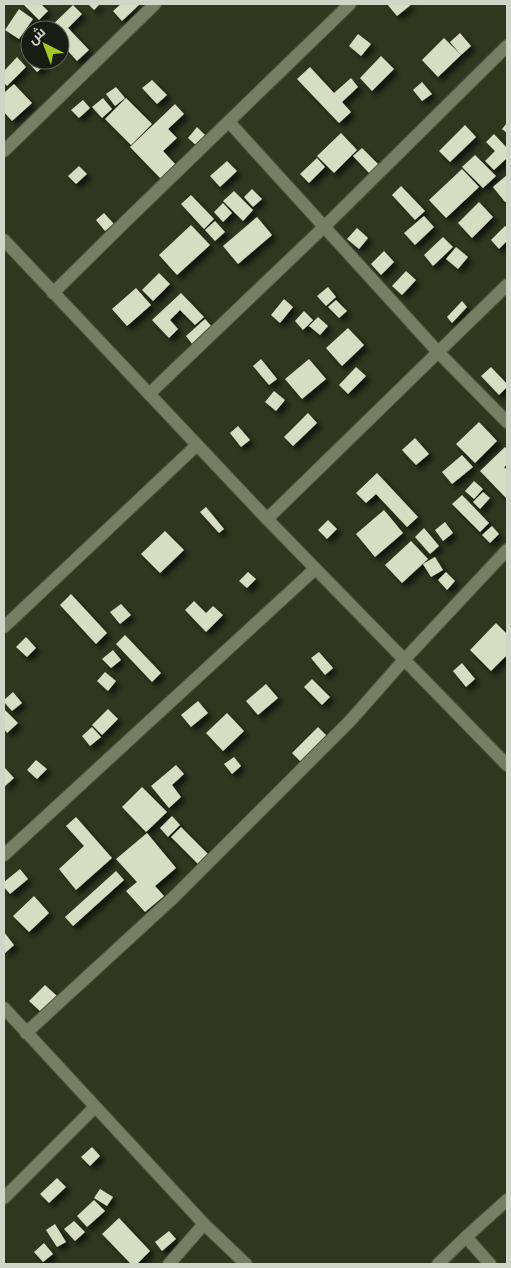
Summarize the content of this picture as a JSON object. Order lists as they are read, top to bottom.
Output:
{
  "north": "top left"
}
